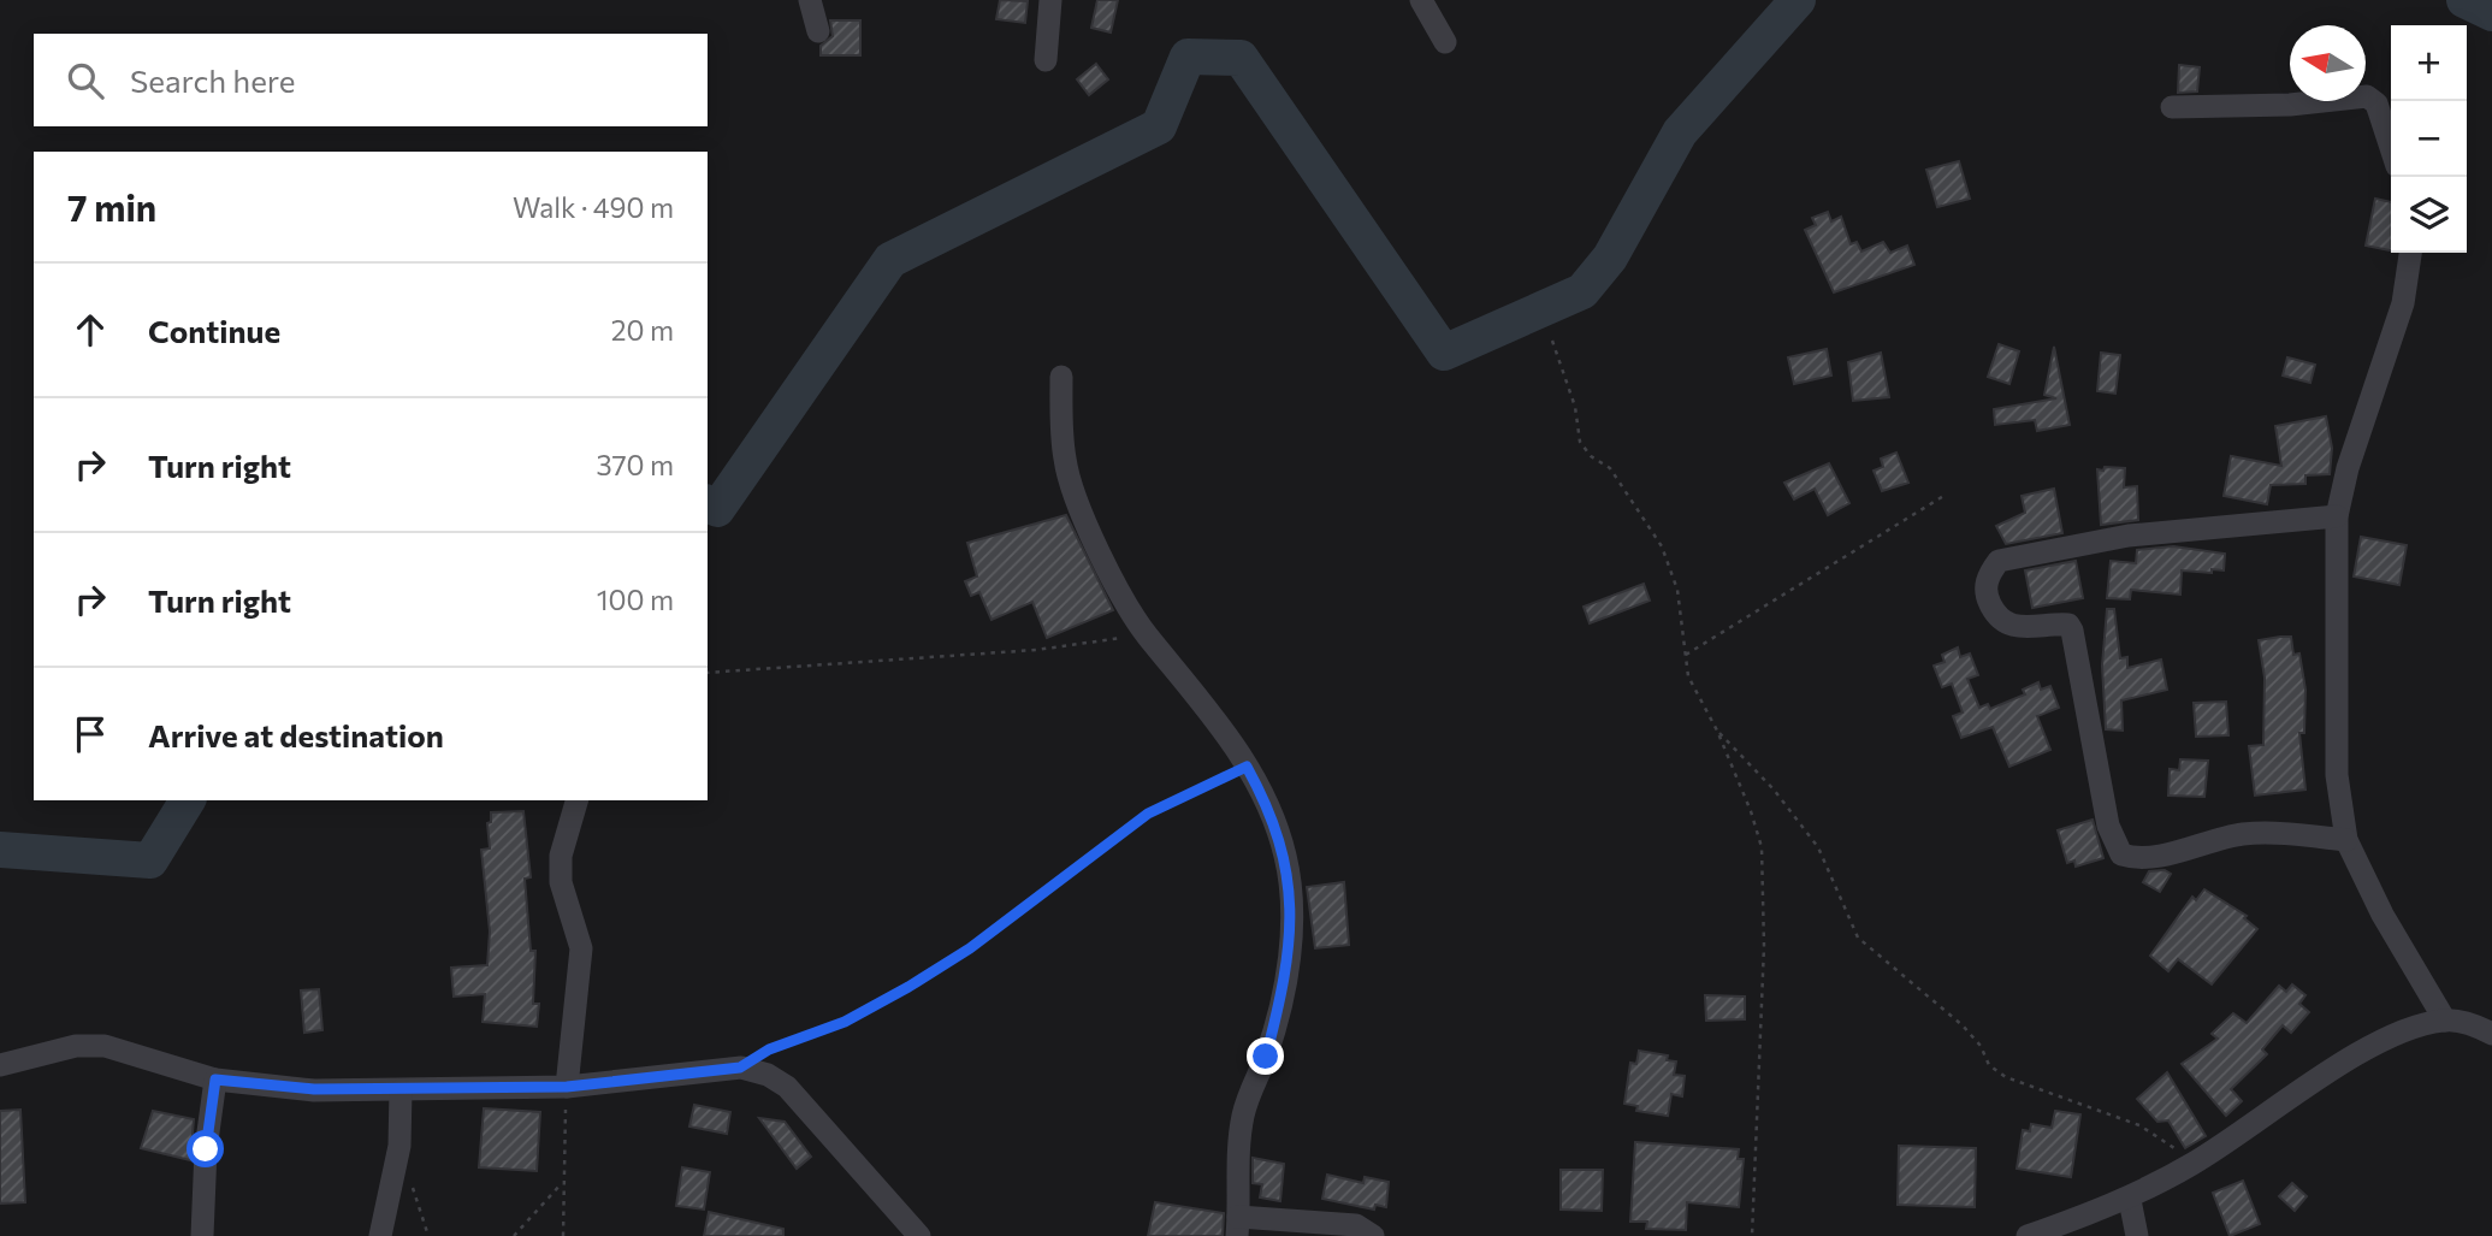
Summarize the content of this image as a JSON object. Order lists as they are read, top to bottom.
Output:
{
  "north": "left",
  "page": {
    "map_buttons": ["+", "−"],
    "search": "Search here",
    "heading": ["7 min", "Walk · 490 m"],
    "list": [
      ["Continue", "20 m"],
      ["Turn right", "370 m"],
      ["Turn right", "100 m"],
      "Arrive at destination"
    ]
  }
}
